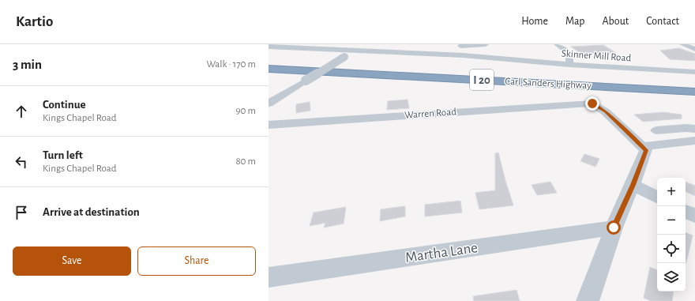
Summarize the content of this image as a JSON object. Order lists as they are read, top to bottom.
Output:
{
  "streets": {
    "highway": ["I 20", "Carl Sanders Highway"],
    "street": ["Skinner Mill Road", "Warren Road", "Martha Lane"]
  },
  "page": {
    "header": "Kartio",
    "nav": [
      "Home",
      "Map",
      "About",
      "Contact"
    ],
    "heading": ["3 min", "Walk · 170 m"],
    "list": [
      ["Continue", "Kings Chapel Road", "90 m"],
      ["Turn left", "Kings Chapel Road", "80 m"],
      "Arrive at destination"
    ],
    "map_buttons": ["+", "−"],
    "buttons": ["Save", "Share"]
  }
}
